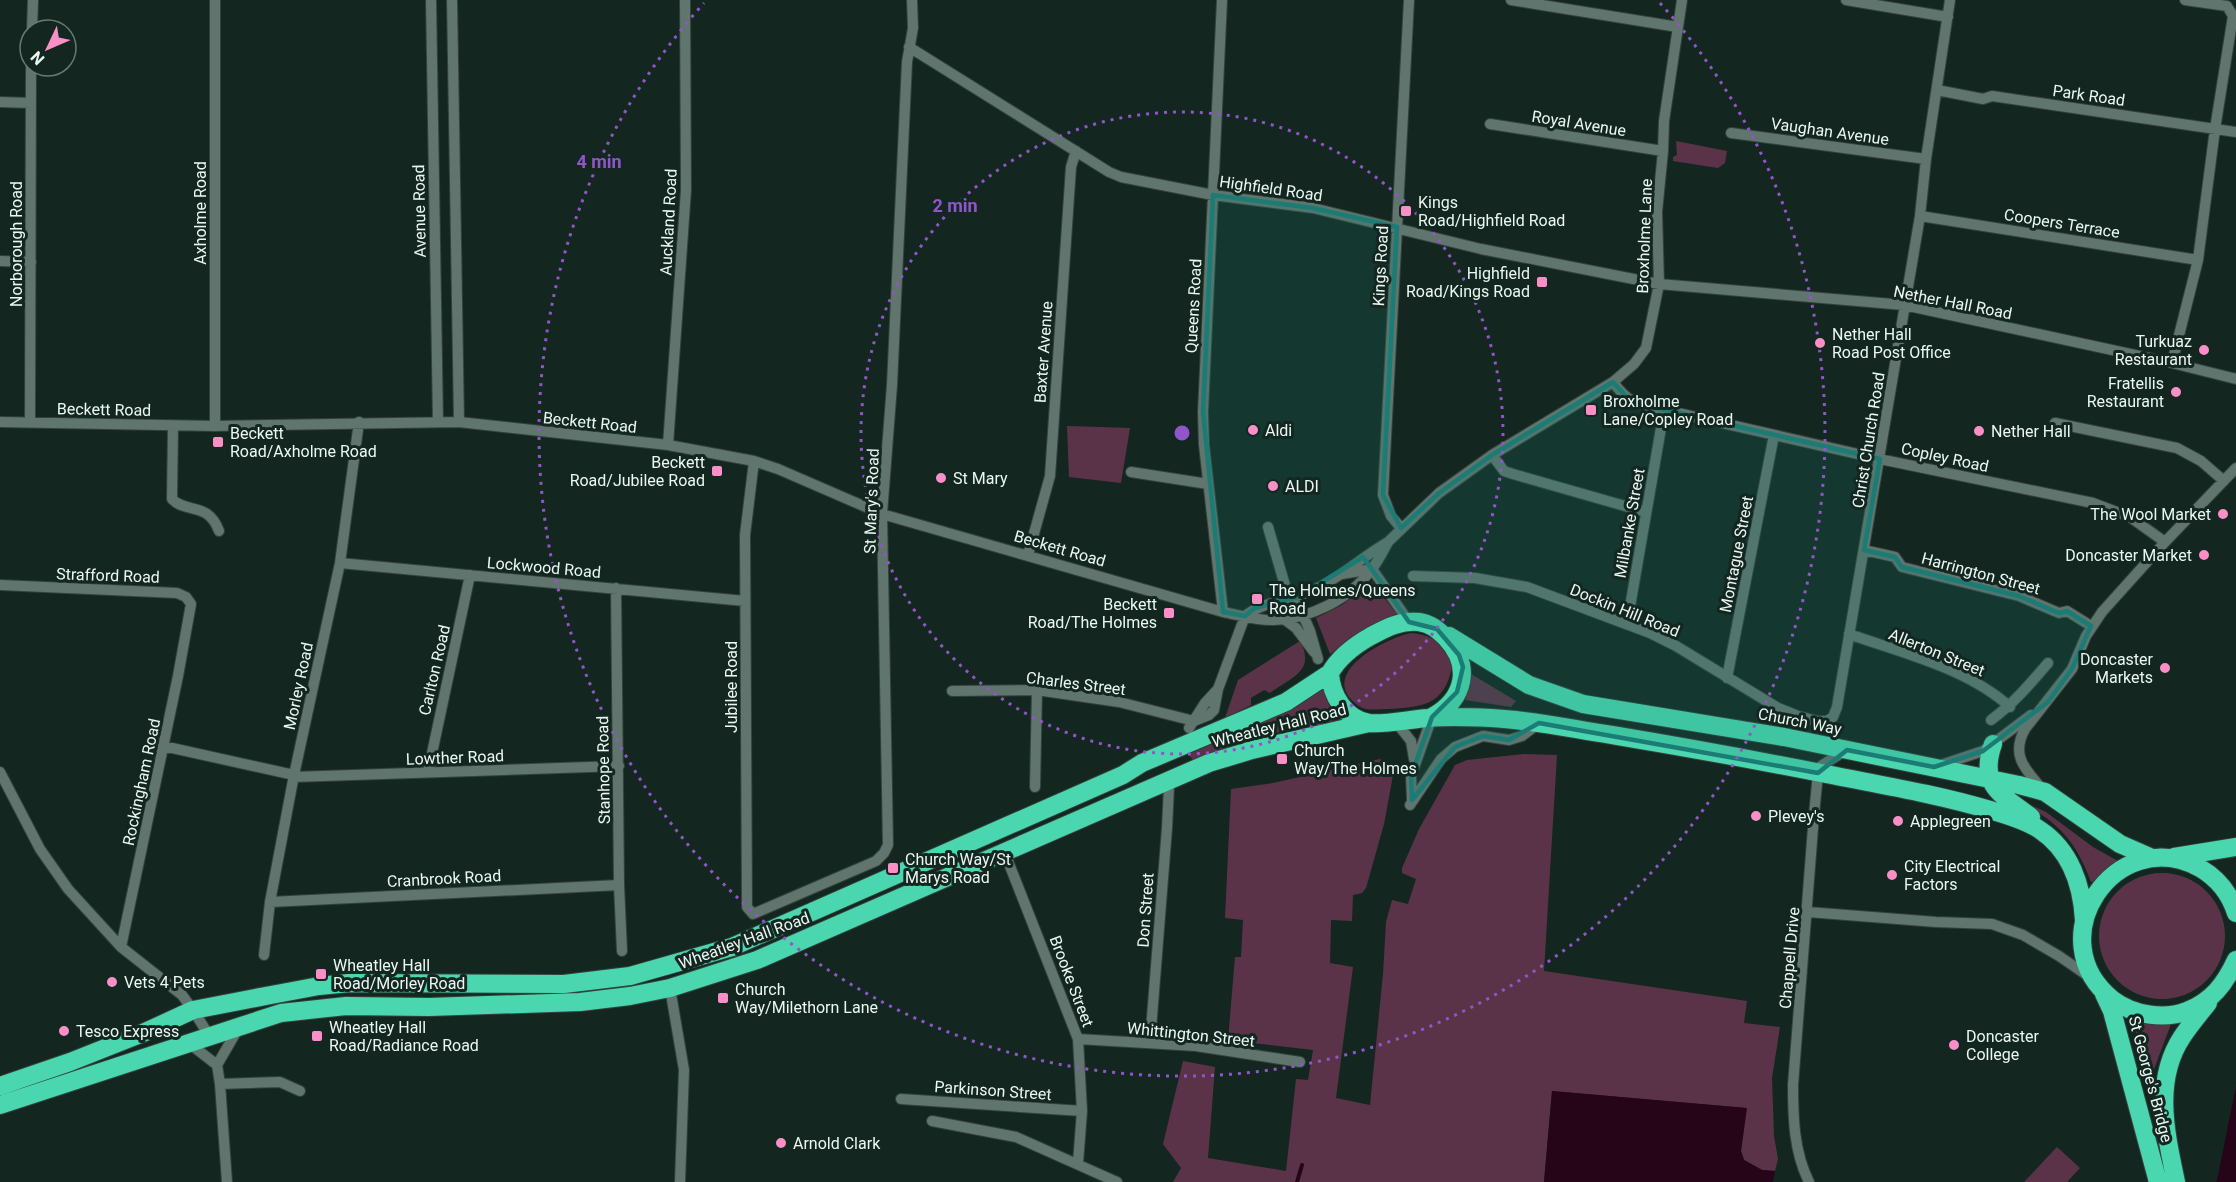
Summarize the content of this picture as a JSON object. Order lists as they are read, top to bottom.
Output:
{
  "streets": {
    "highway": ["Church Way", "Wheatley Hall Road", "St George's Bridge"],
    "street": [
      "Park Road",
      "Royal Avenue",
      "Vaughan Avenue",
      "Highfield Road",
      "Avenue Road",
      "Axholme Road",
      "Auckland Road",
      "Coopers Terrace",
      "Broxholme Lane",
      "Norborough Road",
      "Kings Road",
      "Nether Hall Road",
      "Queens Road",
      "Baxter Avenue",
      "Beckett Road",
      "Christ Church Road",
      "Copley Road",
      "St Mary's Road",
      "Milbanke Street",
      "Montague Street",
      "Lockwood Road",
      "Harrington Street",
      "Strafford Road",
      "Dockin Hill Road",
      "Allerton Street",
      "Carlton Road",
      "Charles Street",
      "Morley Road",
      "Jubilee Road",
      "Lowther Road",
      "Stanhope Road",
      "Rockingham Road",
      "Cranbrook Road",
      "Don Street",
      "Chappell Drive",
      "Brooke Street",
      "Whittington Street",
      "Parkinson Street"
    ]
  },
  "crossings": [
    ["Park Road", "Christ Church Road"],
    ["Royal Avenue", "Broxholme Lane"],
    ["Vaughan Avenue", "Christ Church Road"],
    ["Highfield Road", "Broxholme Lane"],
    ["Highfield Road", "Kings Road"],
    ["Highfield Road", "Nether Hall Road"],
    ["Highfield Road", "Queens Road"],
    ["Highfield Road", "Baxter Avenue"],
    ["Highfield Road", "St Mary's Road"],
    ["Avenue Road", "Beckett Road"],
    ["Axholme Road", "Beckett Road"],
    ["Auckland Road", "Beckett Road"],
    ["Coopers Terrace", "Christ Church Road"],
    ["Broxholme Lane", "Kings Road"],
    ["Broxholme Lane", "Nether Hall Road"],
    ["Broxholme Lane", "Beckett Road"],
    ["Broxholme Lane", "Copley Road"],
    ["Norborough Road", "Beckett Road"],
    ["Nether Hall Road", "Christ Church Road"],
    ["Queens Road", "Beckett Road"],
    ["Baxter Avenue", "Beckett Road"],
    ["Beckett Road", "St Mary's Road"],
    ["Beckett Road", "Morley Road"],
    ["Beckett Road", "Jubilee Road"],
    ["Christ Church Road", "Copley Road"],
    ["Christ Church Road", "Harrington Street"],
    ["Christ Church Road", "Dockin Hill Road"],
    ["Christ Church Road", "Allerton Street"],
    ["Copley Road", "Montague Street"],
    ["St Mary's Road", "Jubilee Road"],
    ["Milbanke Street", "Dockin Hill Road"],
    ["Montague Street", "Dockin Hill Road"],
    ["Lockwood Road", "Carlton Road"],
    ["Lockwood Road", "Morley Road"],
    ["Lockwood Road", "Jubilee Road"],
    ["Lockwood Road", "Stanhope Road"],
    ["Strafford Road", "Rockingham Road"],
    ["Carlton Road", "Lowther Road"],
    ["Morley Road", "Lowther Road"],
    ["Morley Road", "Cranbrook Road"],
    ["Church Way", "Wheatley Hall Road"],
    ["Wheatley Hall Road", "Don Street"],
    ["Wheatley Hall Road", "Brooke Street"],
    ["Lowther Road", "Stanhope Road"],
    ["Lowther Road", "Rockingham Road"],
    ["Stanhope Road", "Cranbrook Road"],
    ["Don Street", "Whittington Street"],
    ["Brooke Street", "Whittington Street"],
    ["Brooke Street", "Parkinson Street"]
  ],
  "places": {
    "transit": [
      "Kings Road/Highfield Road",
      "Highfield Road/Kings Road",
      "Broxholme Lane/Copley Road",
      "Beckett Road/Axholme Road",
      "Beckett Road/Jubilee Road",
      "The Holmes/Queens Road",
      "Beckett Road/The Holmes",
      "Church Way/The Holmes",
      "Church Way/St Marys Road",
      "Wheatley Hall Road/Morley Road",
      "Church Way/Milethorn Lane",
      "Wheatley Hall Road/Radiance Road"
    ],
    "other": [
      "Nether Hall Road Post Office",
      "Turkuaz Restaurant",
      "Fratellis Restaurant",
      "Aldi",
      "Nether Hall",
      "St Mary",
      "ALDI",
      "The Wool Market",
      "Doncaster Market",
      "Doncaster Markets",
      "Plevey's",
      "Applegreen",
      "City Electrical Factors",
      "Vets 4 Pets",
      "Tesco Express",
      "Doncaster College",
      "Arnold Clark"
    ]
  },
  "north": "bottom left",
  "rings": ["4 min", "2 min"]
}
